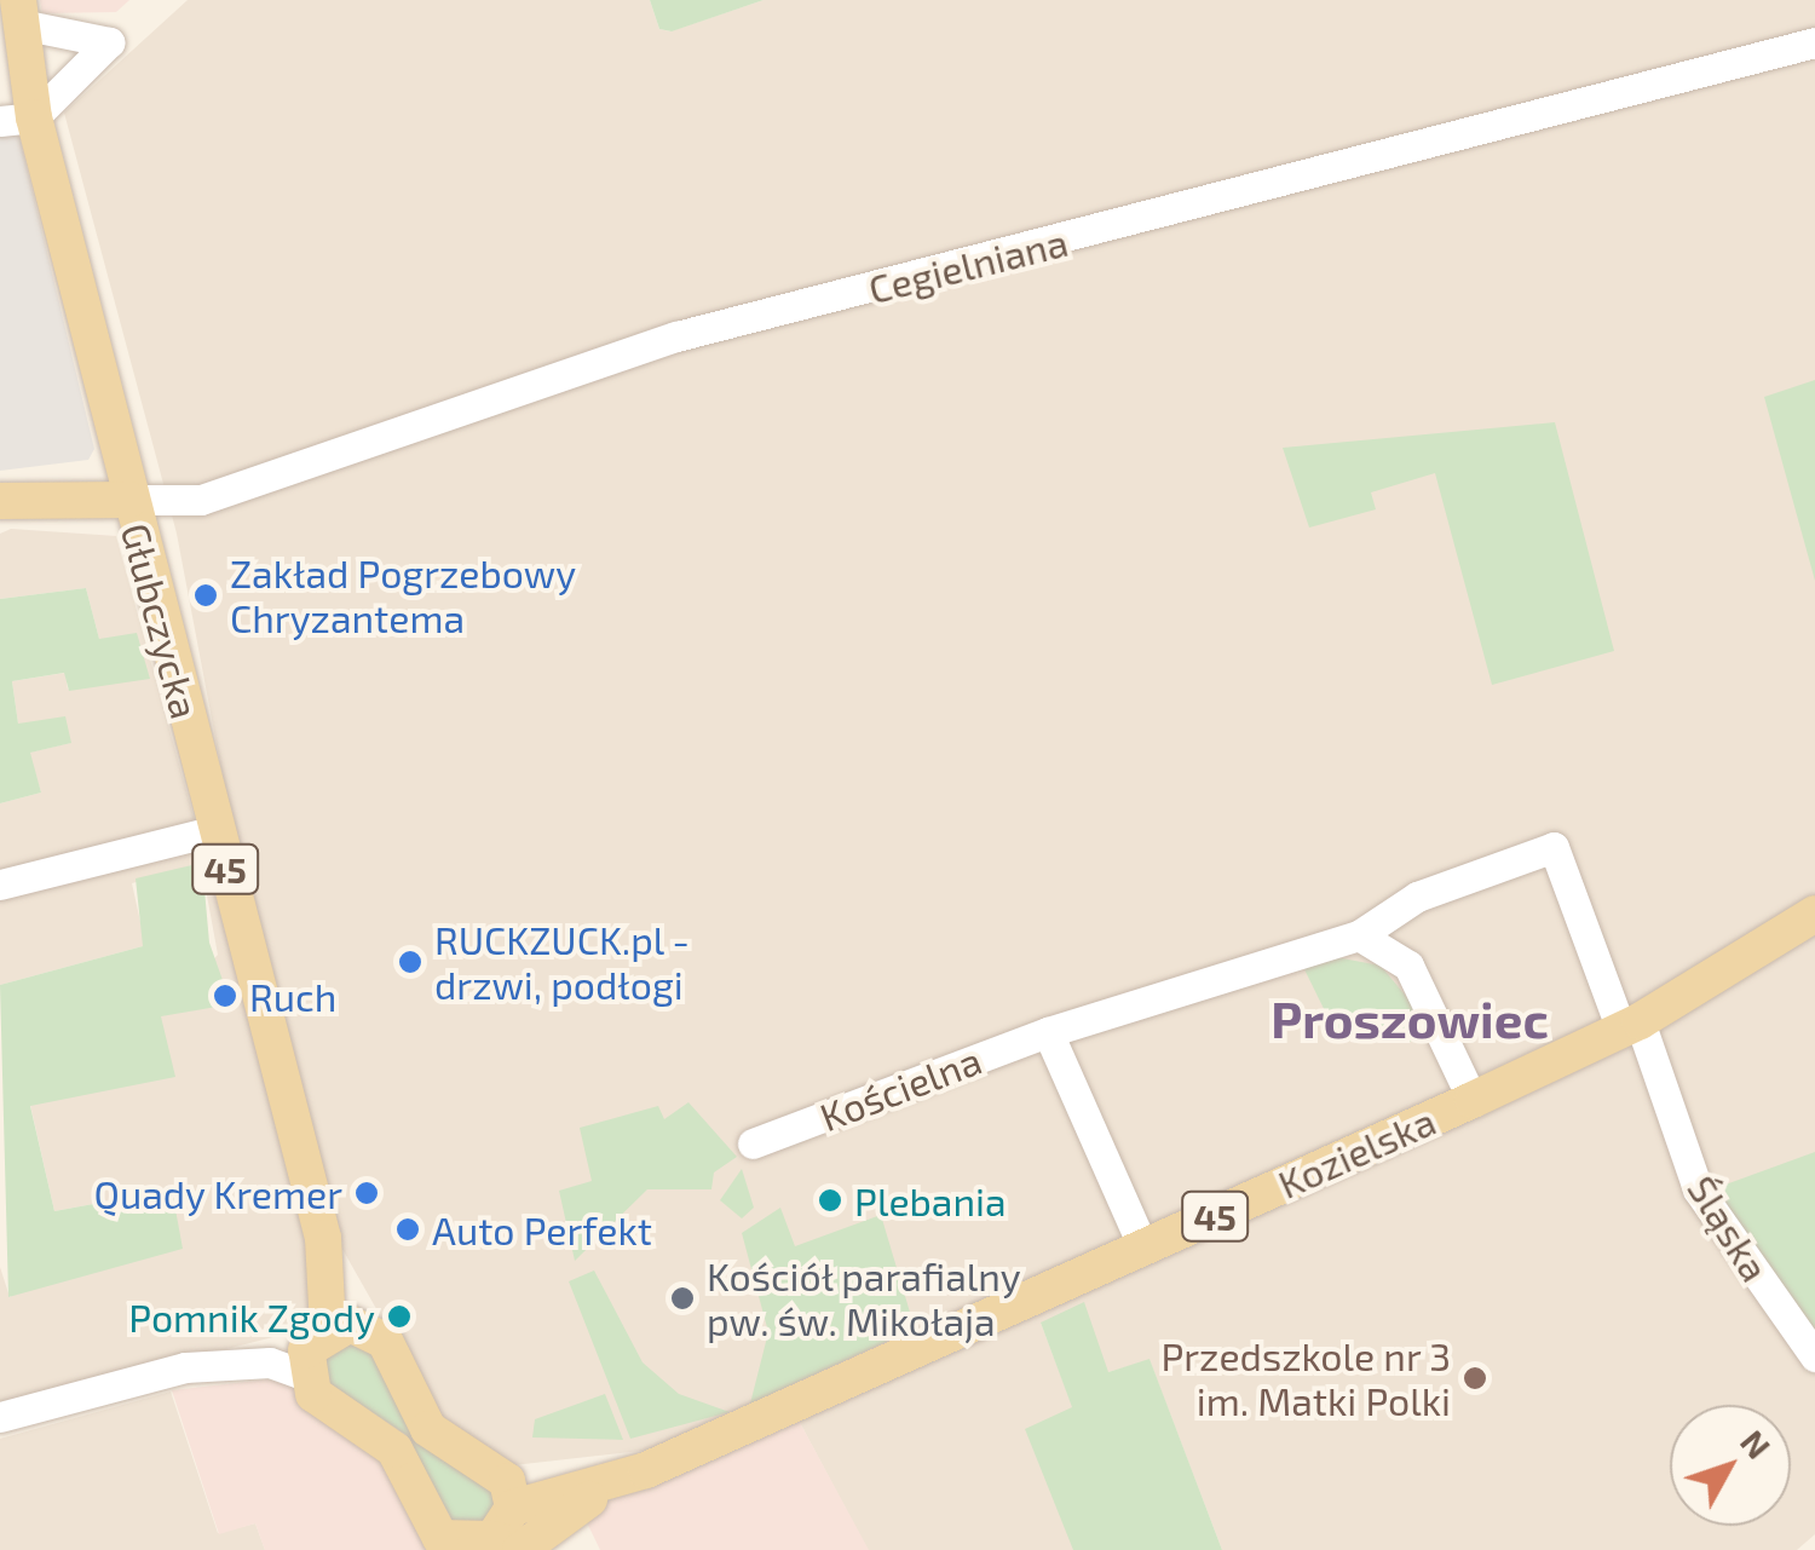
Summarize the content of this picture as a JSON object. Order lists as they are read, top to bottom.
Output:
{
  "streets": {
    "main road": ["Głubczycka", "45", "Kozielska"],
    "street": ["Cegielniana", "Kościelna", "Śląska"]
  },
  "crossings": [
    ["Cegielniana", "Głubczycka"],
    ["Głubczycka", "45"],
    ["45", "Kozielska"],
    ["Kościelna", "Kozielska"],
    ["Kościelna", "Śląska"],
    ["Kozielska", "Śląska"]
  ],
  "districts": ["Proszowiec"],
  "places": [
    "Zakład Pogrzebowy Chryzantema",
    "RUCKZUCK.pl - drzwi, podłogi",
    "Ruch",
    "Quady Kremer",
    "Plebania",
    "Auto Perfekt",
    "Kościół parafialny pw. św. Mikołaja",
    "Pomnik Zgody",
    "Przedszkole nr 3 im. Matki Polki"
  ],
  "north": "top right"
}
